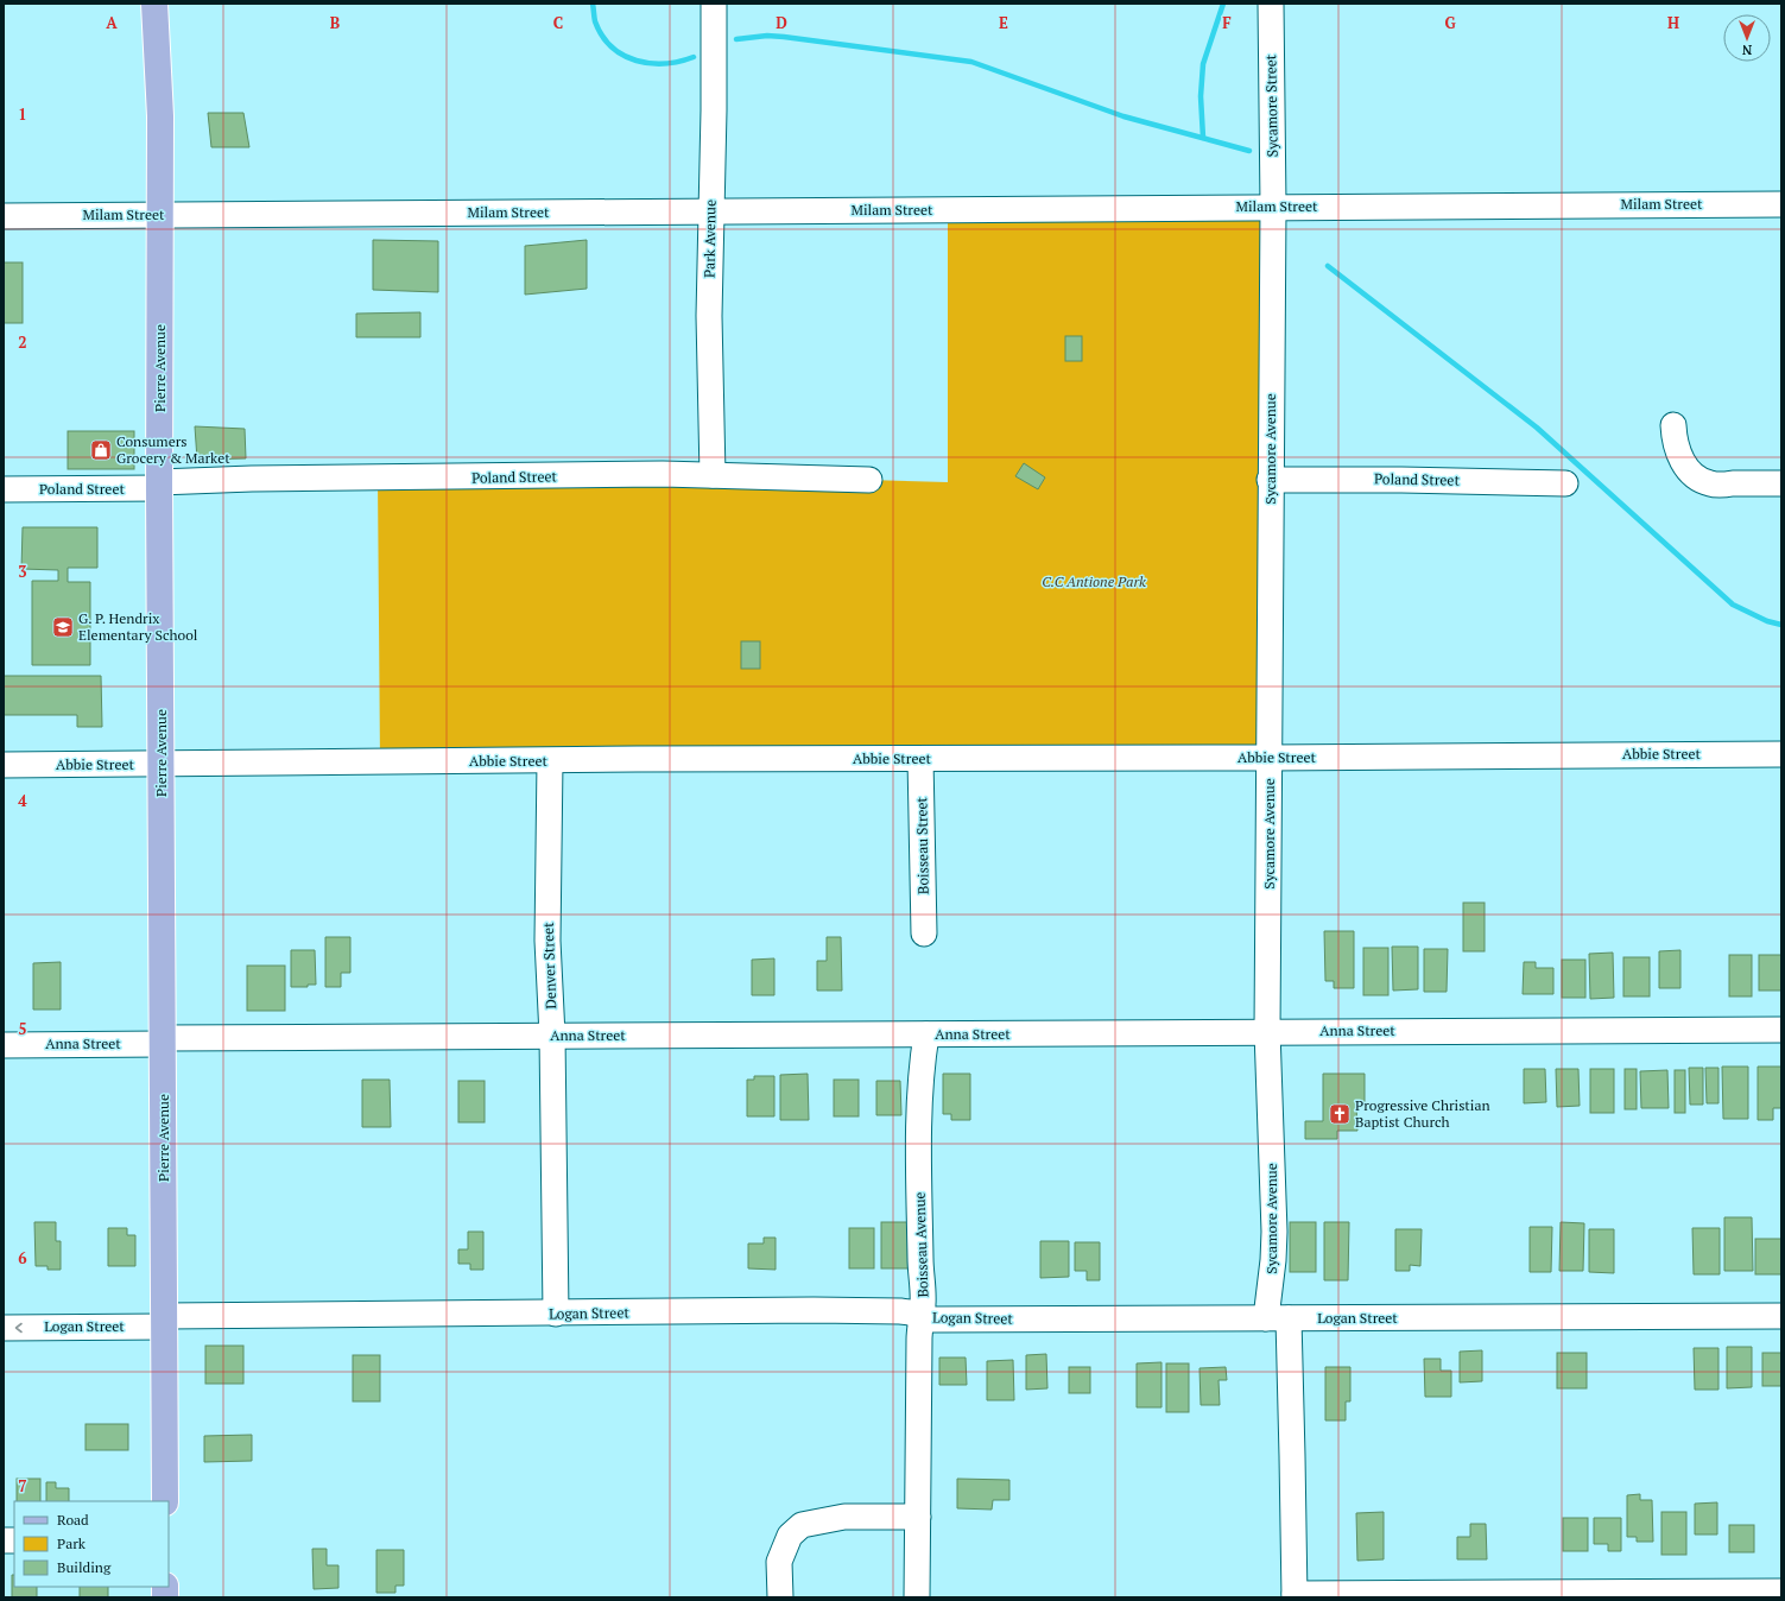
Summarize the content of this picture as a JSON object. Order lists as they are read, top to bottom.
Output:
{
  "streets": {
    "main road": ["Pierre Avenue"],
    "street": [
      "Sycamore Street",
      "Milam Street",
      "Park Avenue",
      "Sycamore Avenue",
      "Poland Street",
      "Abbie Street",
      "Boisseau Street",
      "Denver Street",
      "Anna Street",
      "Boisseau Avenue",
      "Logan Street"
    ]
  },
  "crossings": [
    ["Sycamore Street", "Milam Street"],
    ["Sycamore Street", "Sycamore Avenue"],
    ["Milam Street", "Park Avenue"],
    ["Milam Street", "Pierre Avenue"],
    ["Milam Street", "Sycamore Avenue"],
    ["Park Avenue", "Poland Street"],
    ["Pierre Avenue", "Poland Street"],
    ["Pierre Avenue", "Abbie Street"],
    ["Pierre Avenue", "Anna Street"],
    ["Pierre Avenue", "Logan Street"],
    ["Sycamore Avenue", "Poland Street"],
    ["Sycamore Avenue", "Abbie Street"],
    ["Sycamore Avenue", "Anna Street"],
    ["Sycamore Avenue", "Logan Street"],
    ["Abbie Street", "Boisseau Street"],
    ["Abbie Street", "Denver Street"],
    ["Denver Street", "Anna Street"],
    ["Denver Street", "Logan Street"],
    ["Anna Street", "Boisseau Avenue"],
    ["Boisseau Avenue", "Logan Street"]
  ],
  "parks": ["C.C Antione Park"],
  "places": {
    "shop": ["Consumers Grocery & Market"],
    "school or university": ["G. P. Hendrix Elementary School"],
    "church": ["Progressive Christian Baptist Church"]
  },
  "legend": ["Road", "Park", "Building"],
  "north": "bottom",
  "grid": {
    "columns": [
      "A",
      "B",
      "C",
      "D",
      "E",
      "F",
      "G",
      "H"
    ],
    "rows": [
      "1",
      "2",
      "3",
      "4",
      "5",
      "6",
      "7"
    ]
  }
}
